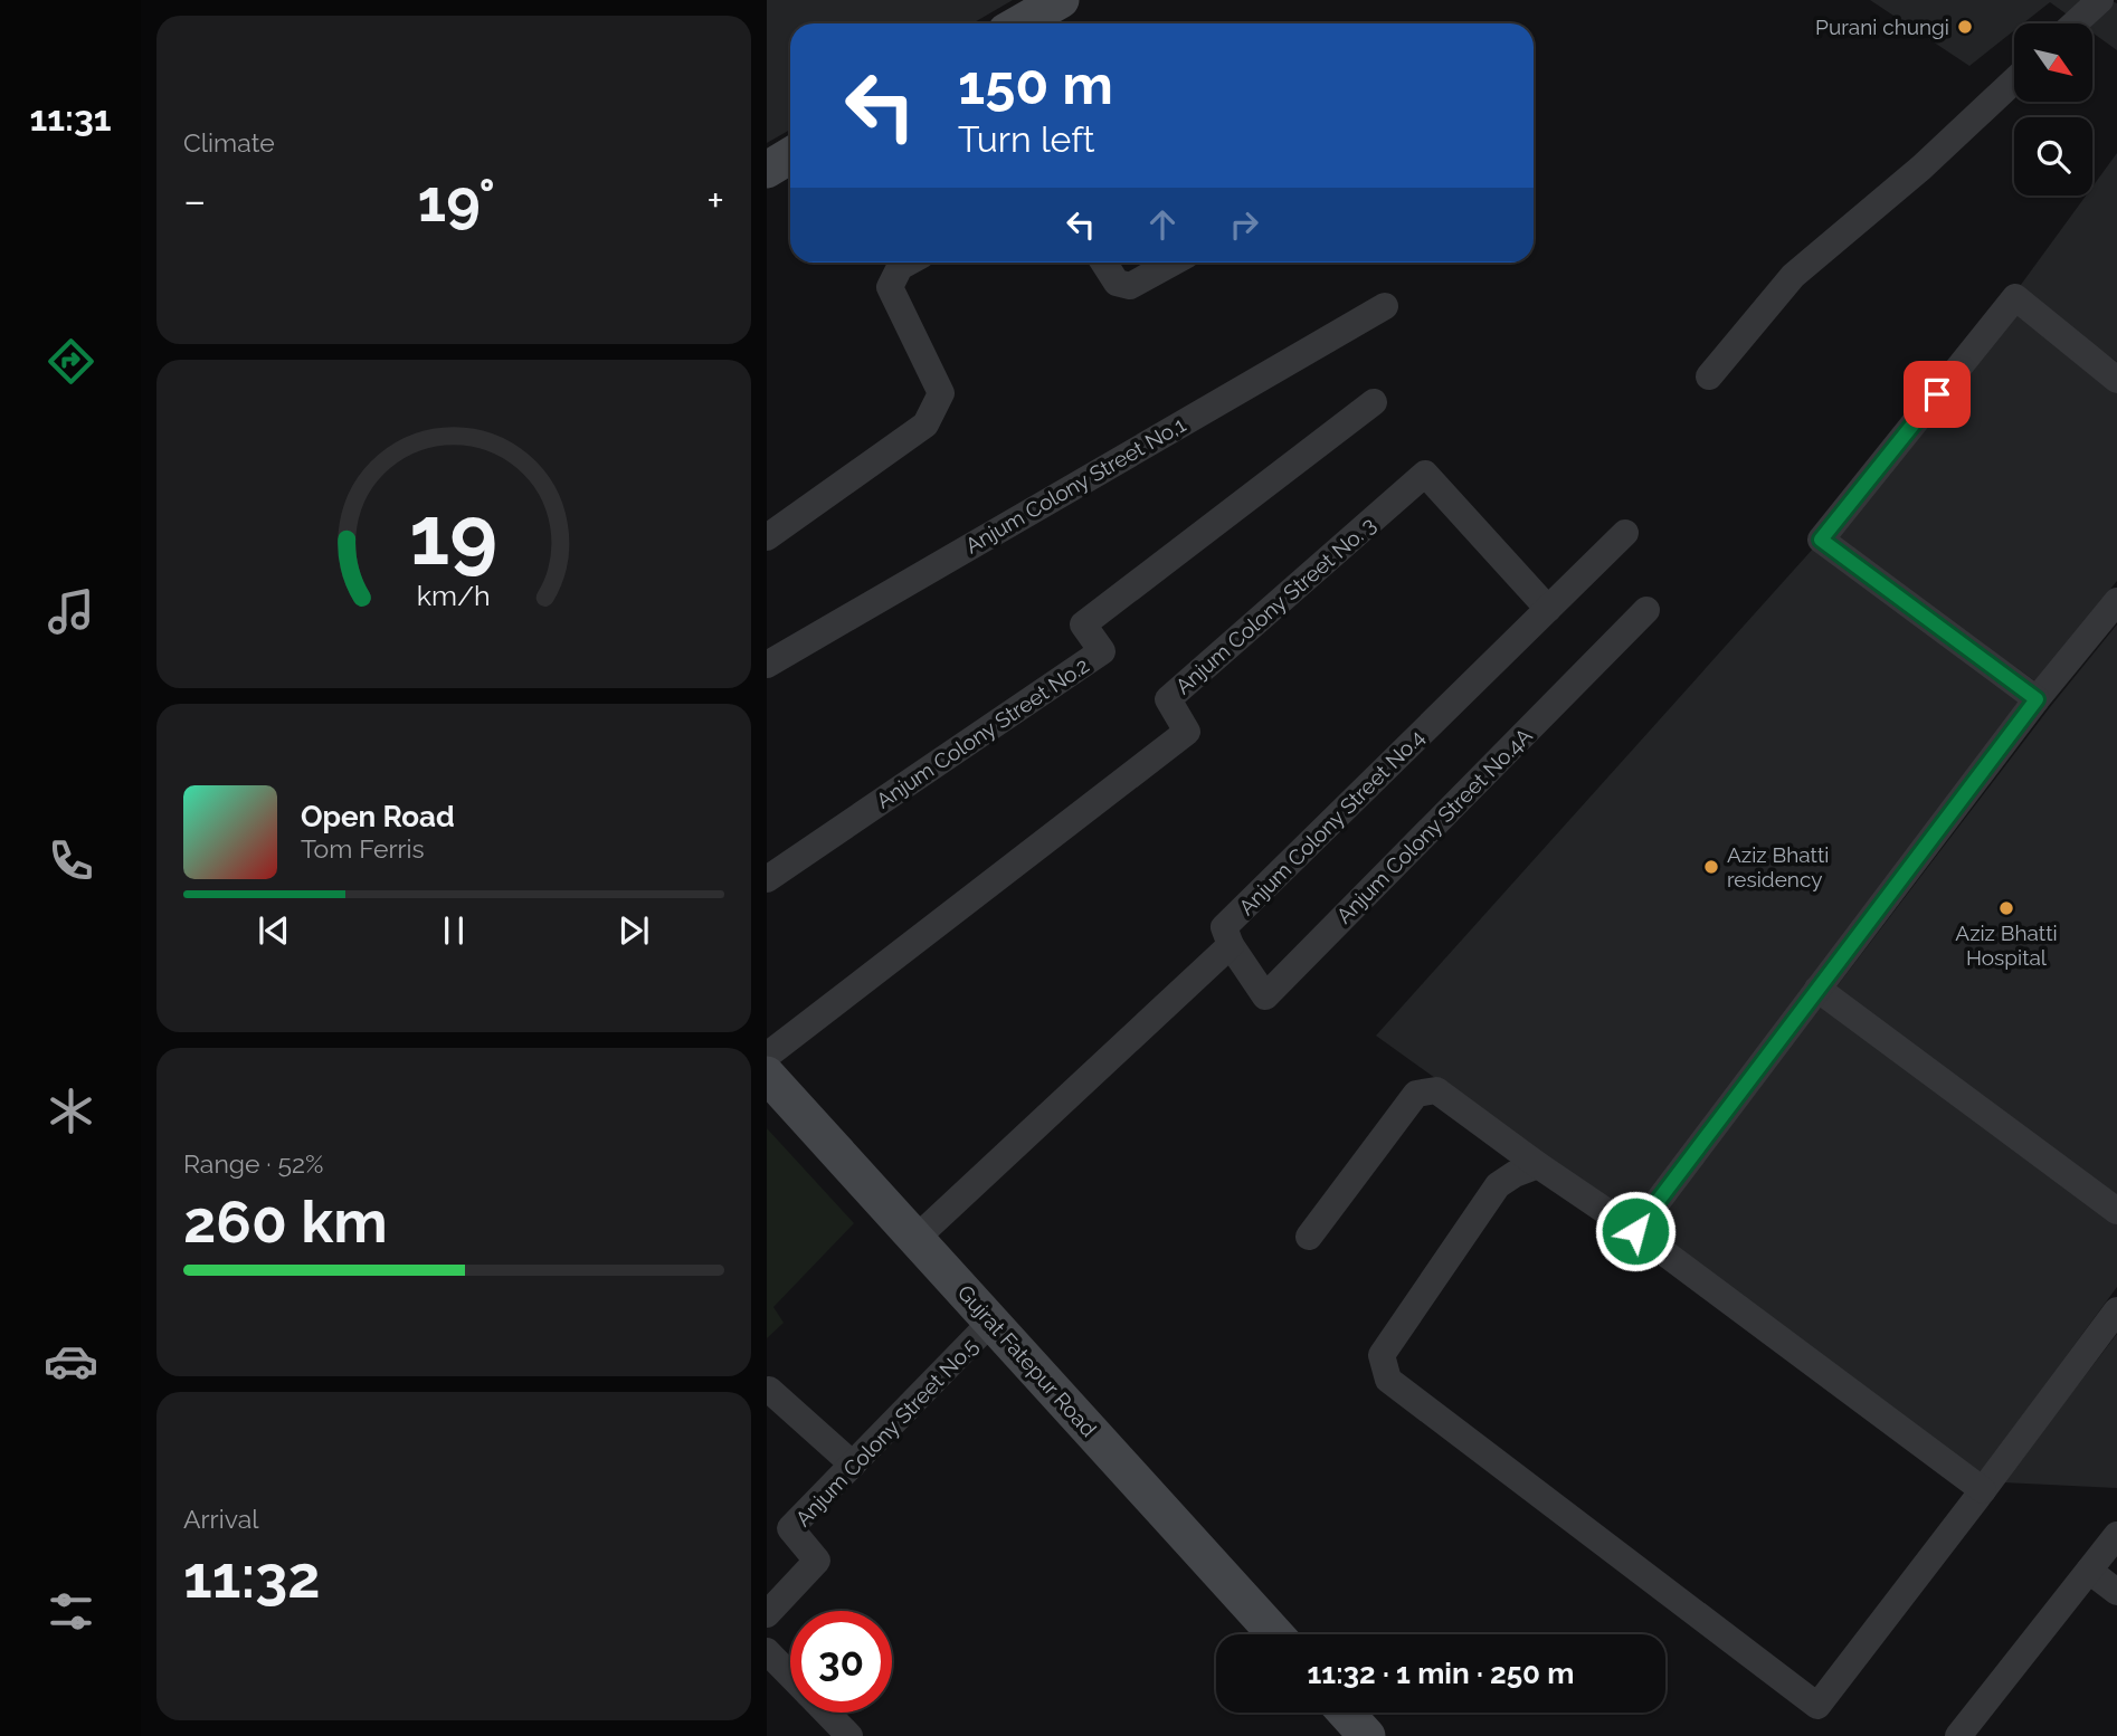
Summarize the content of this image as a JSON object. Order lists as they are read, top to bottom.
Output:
{
  "streets": {
    "main road": ["Gujrat Fatepur Road"],
    "street": [
      "Anjum Colony Street No,1",
      "Anjum Colony Street No. 3",
      "Anjum Colony Street No.2",
      "Anjum Colony Street No.4",
      "Anjum Colony Street No.4A",
      "Anjum Colony Street No.5"
    ]
  },
  "crossings": [
    ["Anjum Colony Street No. 3", "Anjum Colony Street No.4"],
    ["Anjum Colony Street No.4", "Anjum Colony Street No.4A"],
    ["Anjum Colony Street No.4", "Gujrat Fatepur Road"],
    ["Gujrat Fatepur Road", "Anjum Colony Street No.5"]
  ],
  "places": ["Purani chungi", "Aziz Bhatti residency", "Aziz Bhatti Hospital"],
  "north": "bottom right",
  "page": {
    "tabs": "11:31",
    "tile": [
      "Climate",
      ["Range · 52%", "260 km"],
      ["Arrival", "11:32"]
    ],
    "turn": ["150 m", "Turn left"],
    "heat": ["−", "19°", "+"],
    "song": ["Open Road", "Tom Ferris"],
    "limit": "30",
    "trip": "11:32 · 1 min · 250 m",
    "gauge": ["19", "km/h"]
  }
}
